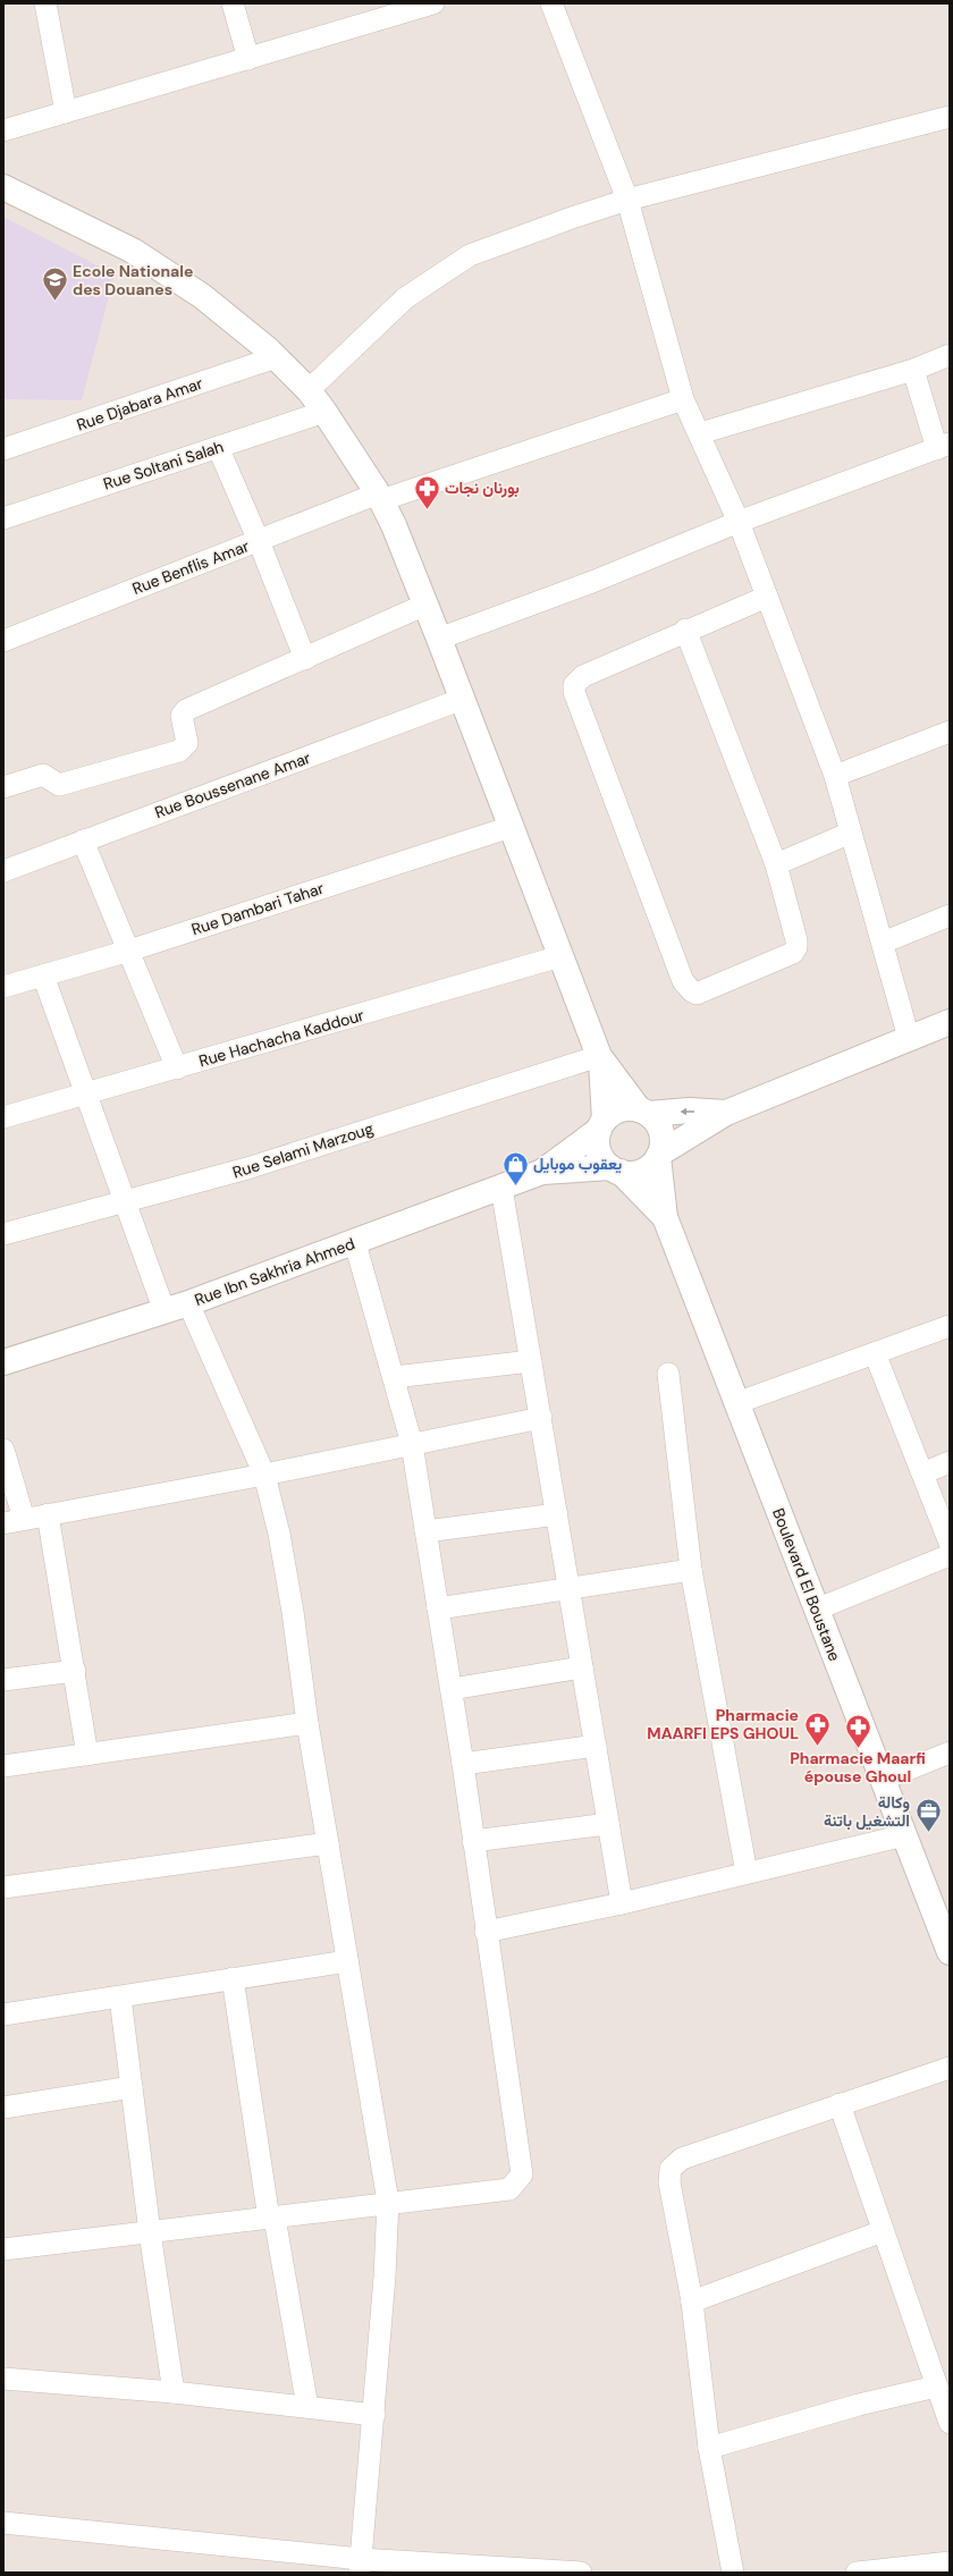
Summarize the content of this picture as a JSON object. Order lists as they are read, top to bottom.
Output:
{
  "streets": {
    "main road": ["Rue Ibn Sakhria Ahmed", "Boulevard El Boustane"],
    "street": [
      "Rue Djabara Amar",
      "Rue Soltani Salah",
      "Rue Benflis Amar",
      "Rue Boussenane Amar",
      "Rue Dambari Tahar",
      "Rue Hachacha Kaddour",
      "Rue Selami Marzoug"
    ]
  },
  "places": {
    "school or university": ["Ecole Nationale des Douanes"],
    "pharmacy": ["بورنان نجات", "Pharmacie MAARFI EPS GHOUL", "Pharmacie Maarfi épouse Ghoul"],
    "shop": ["يعقوب موبايل"],
    "office": ["وكالة التشغيل باتنة"]
  }
}
